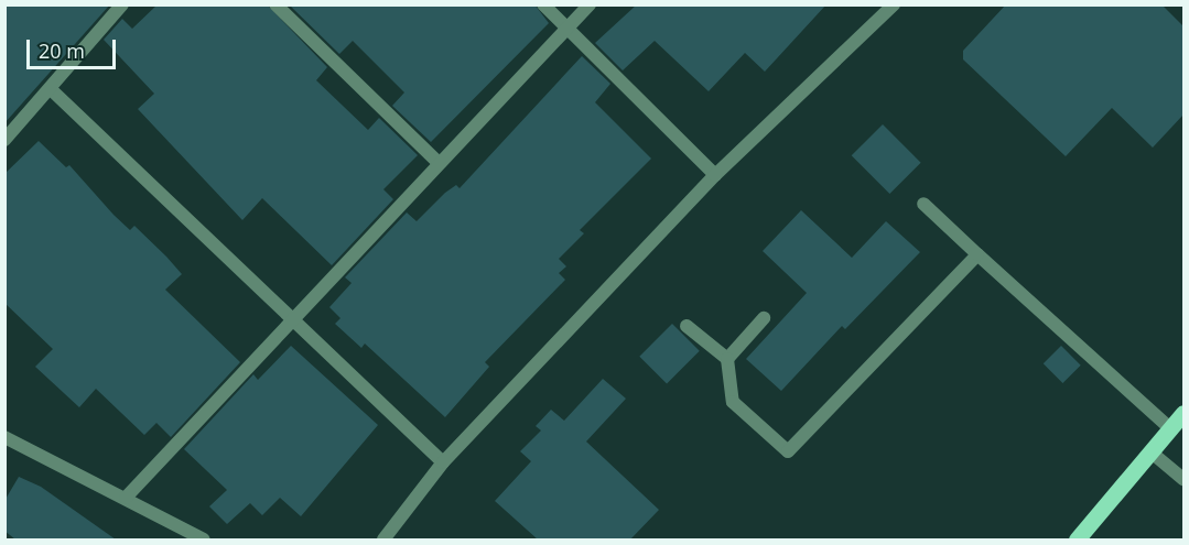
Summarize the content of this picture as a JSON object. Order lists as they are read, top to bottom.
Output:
{
  "scale_bar": "20 m"
}
